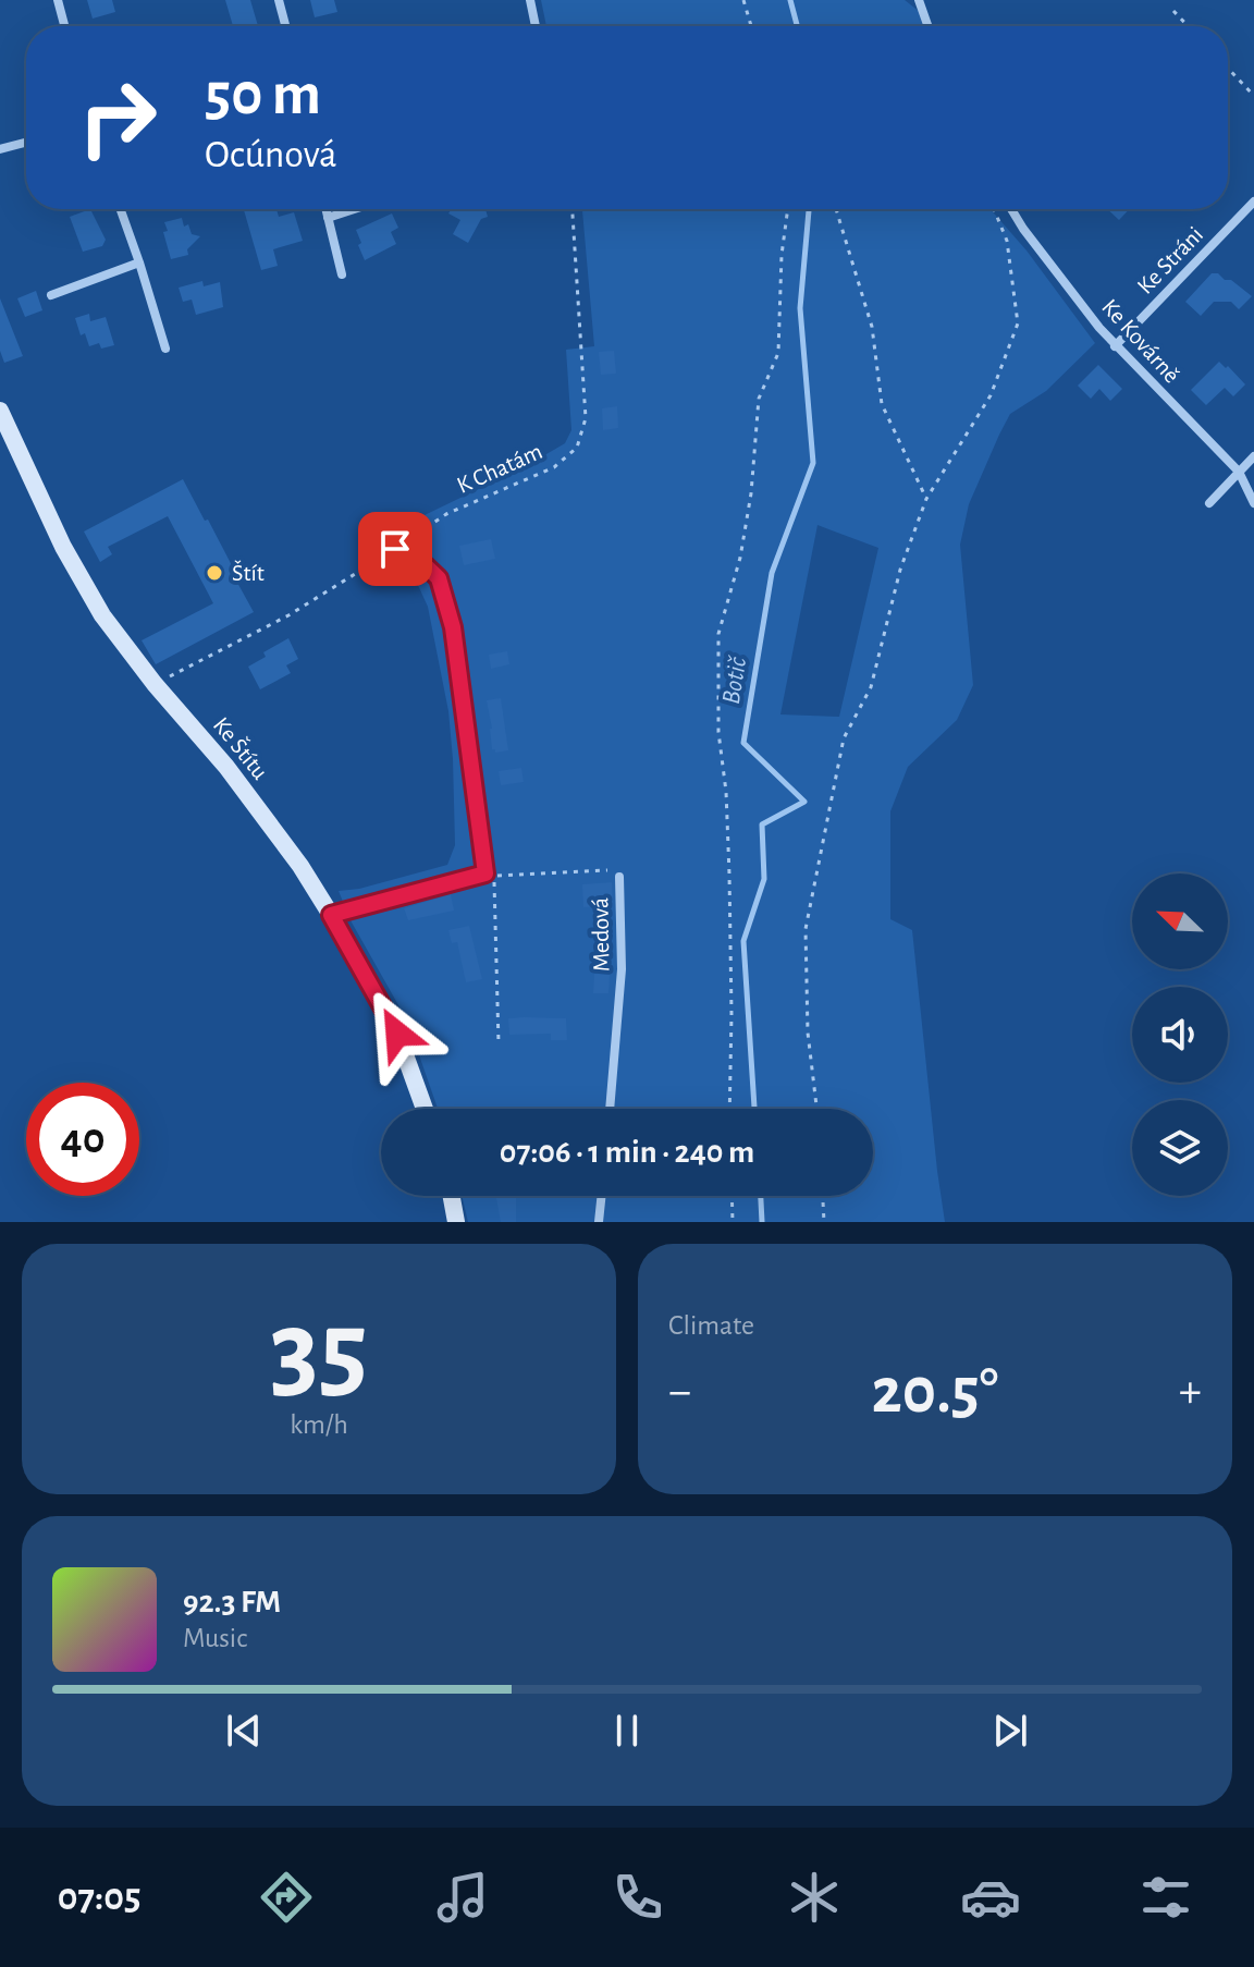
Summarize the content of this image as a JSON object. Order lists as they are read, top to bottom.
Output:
{
  "streets": {
    "street": [
      "Ke Stráni",
      "Ke Kovárně",
      "Ke Štítu",
      "Medová"
    ],
    "path": ["K Chatám"]
  },
  "crossings": [
    ["Ke Stráni", "Ke Kovárně"],
    ["K Chatám", "Ke Štítu"]
  ],
  "water": ["Botič"],
  "places": ["Štít"],
  "north": "top left",
  "page": {
    "turn": ["50 m", "Ocúnová"],
    "limit": "40",
    "trip": "07:06 · 1 min · 240 m",
    "tile": [
      ["35", "km/h"],
      "Climate"
    ],
    "heat": ["−", "20.5°", "+"],
    "song": ["92.3 FM", "Music"],
    "tabs": "07:05"
  }
}
